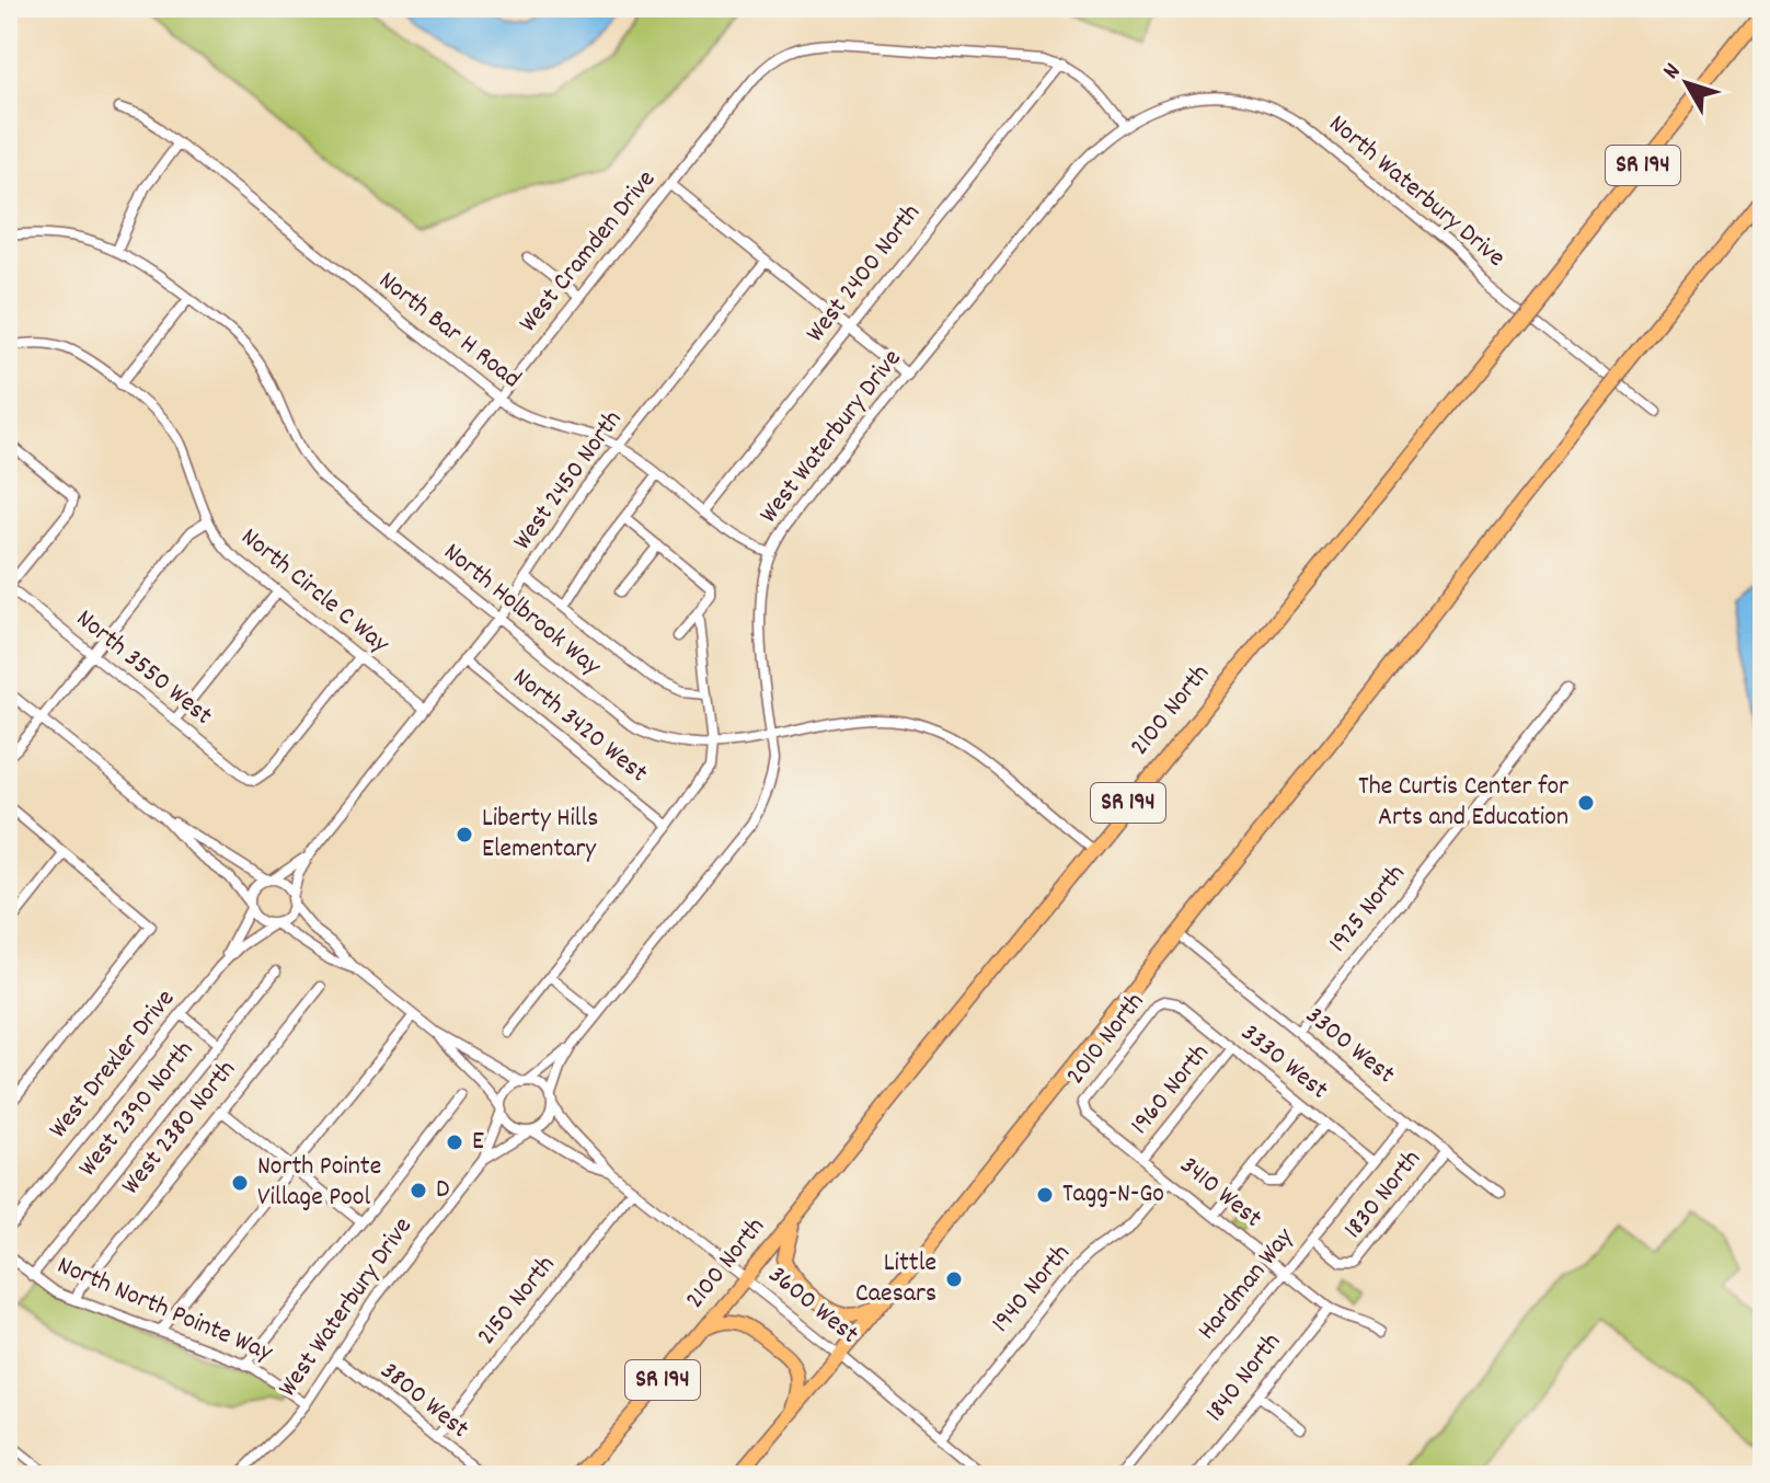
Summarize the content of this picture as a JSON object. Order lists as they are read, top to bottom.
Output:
{
  "streets": {
    "highway": ["SR 194", "2100 North"],
    "street": [
      "North Waterbury Drive",
      "West Cramden Drive",
      "West 2400 North",
      "North Bar H Road",
      "West Waterbury Drive",
      "West 2450 North",
      "North Circle C Way",
      "North Holbrook Way",
      "North 3550 West",
      "North 3420 West",
      "1925 North",
      "2010 North",
      "3300 West",
      "3330 West",
      "West Drexler Drive",
      "1960 North",
      "West 2390 North",
      "West 2380 North",
      "3410 West",
      "1830 North",
      "Hardman Way",
      "1940 North",
      "2150 North",
      "3600 West",
      "North North Pointe Way",
      "1840 North",
      "3800 West"
    ]
  },
  "crossings": [
    ["North Waterbury Drive", "West Waterbury Drive"],
    ["West Cramden Drive", "West 2400 North"],
    ["West Cramden Drive", "North Bar H Road"],
    ["West Cramden Drive", "North Holbrook Way"],
    ["West 2400 North", "North Bar H Road"],
    ["North Bar H Road", "West Waterbury Drive"],
    ["North Bar H Road", "West 2450 North"],
    ["West Waterbury Drive", "North Holbrook Way"],
    ["West Waterbury Drive", "North North Pointe Way"],
    ["West Waterbury Drive", "3800 West"],
    ["West 2450 North", "North Circle C Way"],
    ["West 2450 North", "North Holbrook Way"],
    ["West 2450 North", "North 3420 West"],
    ["West 2450 North", "West Drexler Drive"],
    ["North Circle C Way", "North 3550 West"],
    ["North Holbrook Way", "2100 North"],
    ["2100 North", "3600 West"],
    ["1925 North", "3300 West"],
    ["2010 North", "3330 West"],
    ["2010 North", "3410 West"],
    ["3300 West", "1830 North"],
    ["3300 West", "Hardman Way"],
    ["3330 West", "1960 North"],
    ["3330 West", "Hardman Way"],
    ["1960 North", "3410 West"],
    ["West 2390 North", "North North Pointe Way"],
    ["West 2380 North", "North North Pointe Way"],
    ["3410 West", "Hardman Way"],
    ["3410 West", "1940 North"],
    ["3410 West", "1840 North"],
    ["1830 North", "Hardman Way"],
    ["1940 North", "3600 West"],
    ["2150 North", "3600 West"],
    ["2150 North", "3800 West"]
  ],
  "places": [
    "The Curtis Center for Arts and Education",
    "Liberty Hills Elementary",
    "E",
    "North Pointe Village Pool",
    "D",
    "Tagg-N-Go",
    "Little Caesars"
  ],
  "north": "top left"
}
